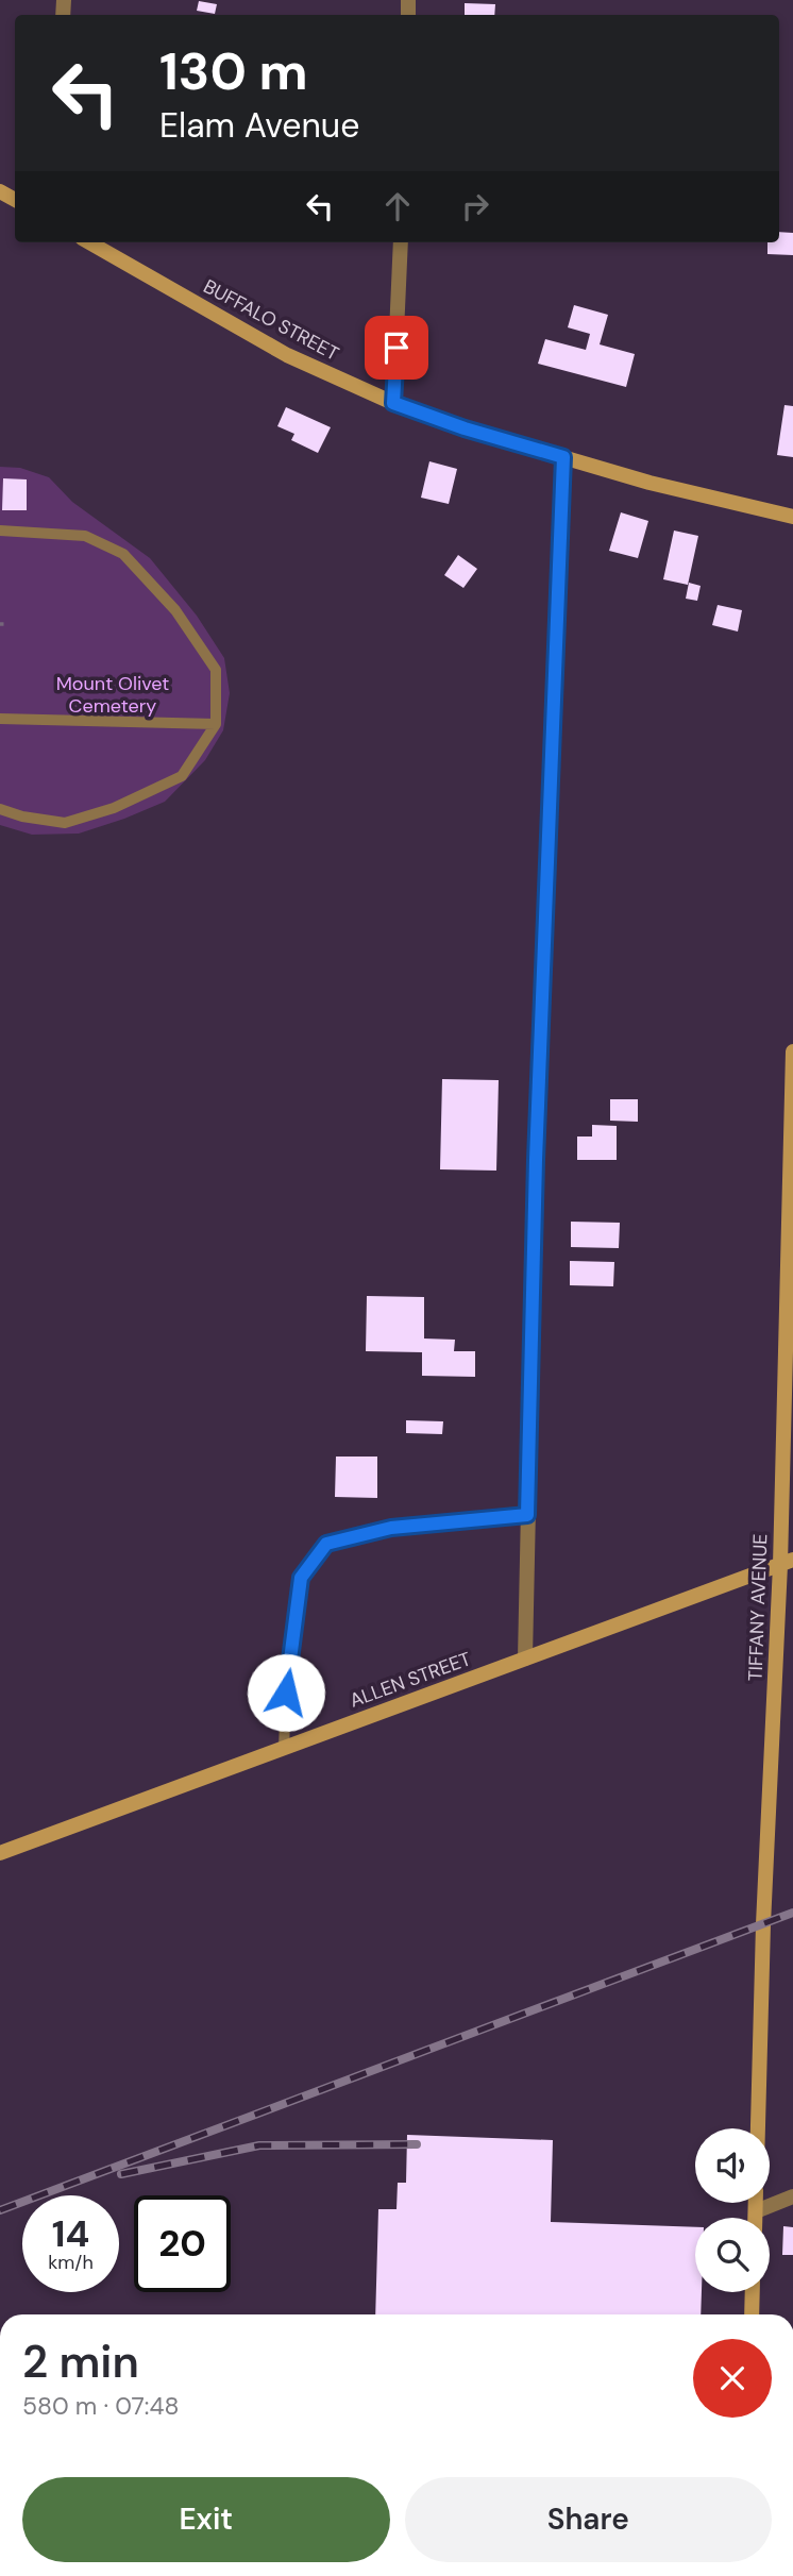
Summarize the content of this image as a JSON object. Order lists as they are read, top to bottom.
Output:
{
  "streets": {
    "street": ["BUFFALO STREET", "TIFFANY AVENUE", "ALLEN STREET"]
  },
  "crossings": [
    ["TIFFANY AVENUE", "ALLEN STREET"]
  ],
  "parks": ["Mount Olivet Cemetery"],
  "page": {
    "turn": ["130 m", "Elam Avenue"],
    "speed": "14 km/h",
    "limit": "20",
    "heading": ["2 min", "580 m · 07:48"],
    "buttons": ["Exit", "Share"]
  }
}
